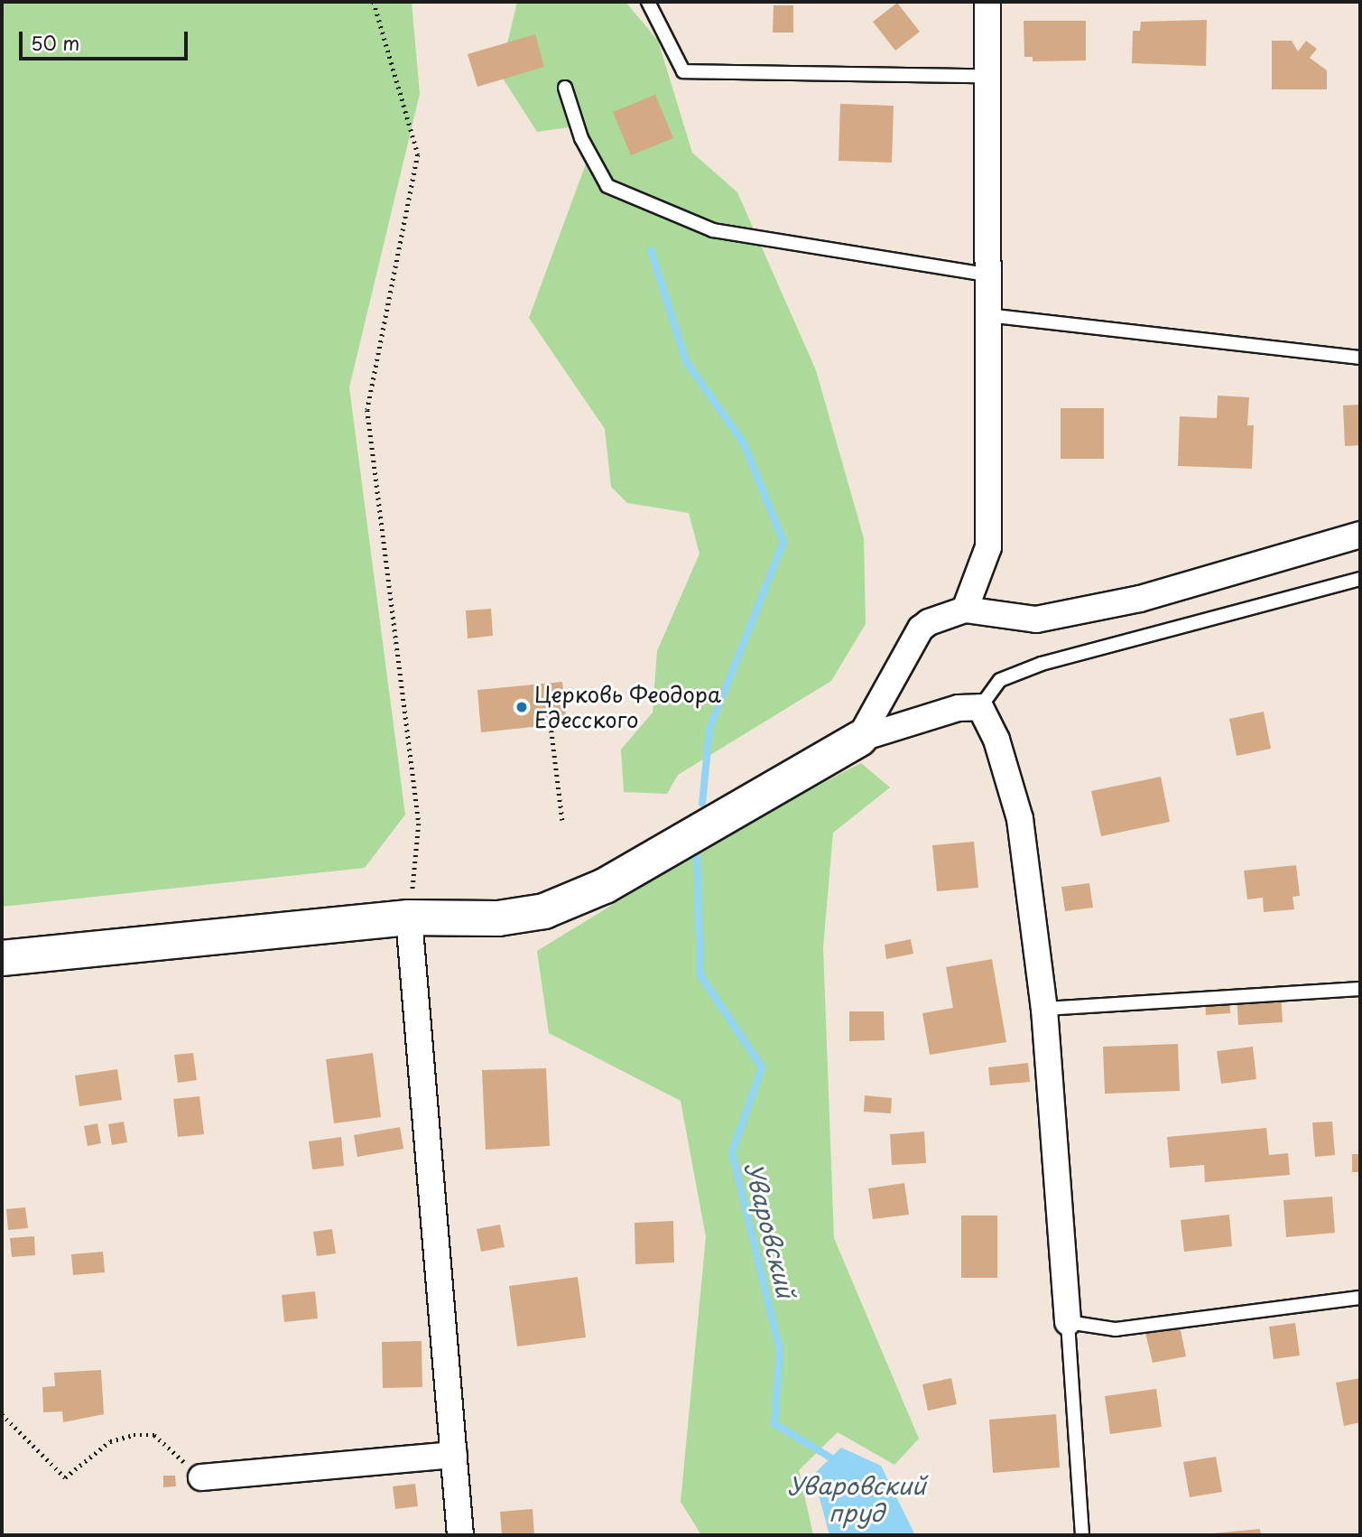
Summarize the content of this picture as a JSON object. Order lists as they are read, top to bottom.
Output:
{
  "water": ["Уваровский", "Уваровский пруд"],
  "places": ["Церковь Феодора Едесского"],
  "scale_bar": "50 m"
}
